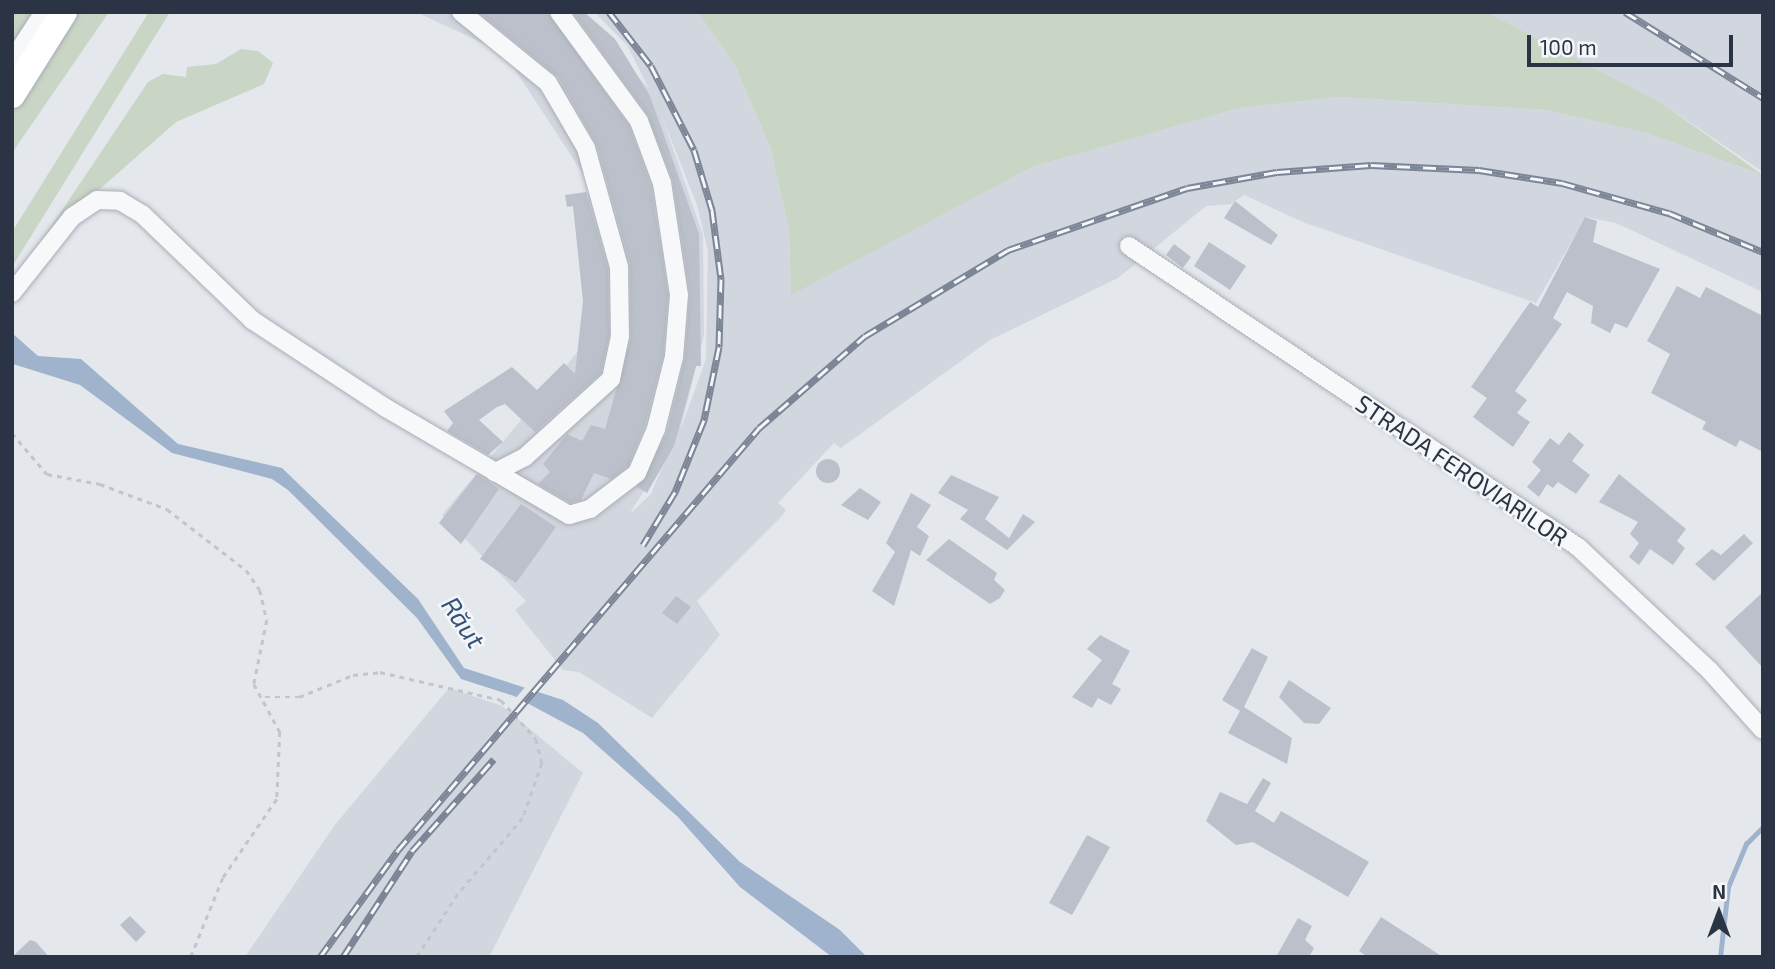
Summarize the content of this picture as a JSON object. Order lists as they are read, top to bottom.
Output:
{
  "streets": {
    "street": ["STRADA FEROVIARILOR"]
  },
  "water": ["Răut"],
  "scale_bar": "100 m",
  "north": "top"
}
